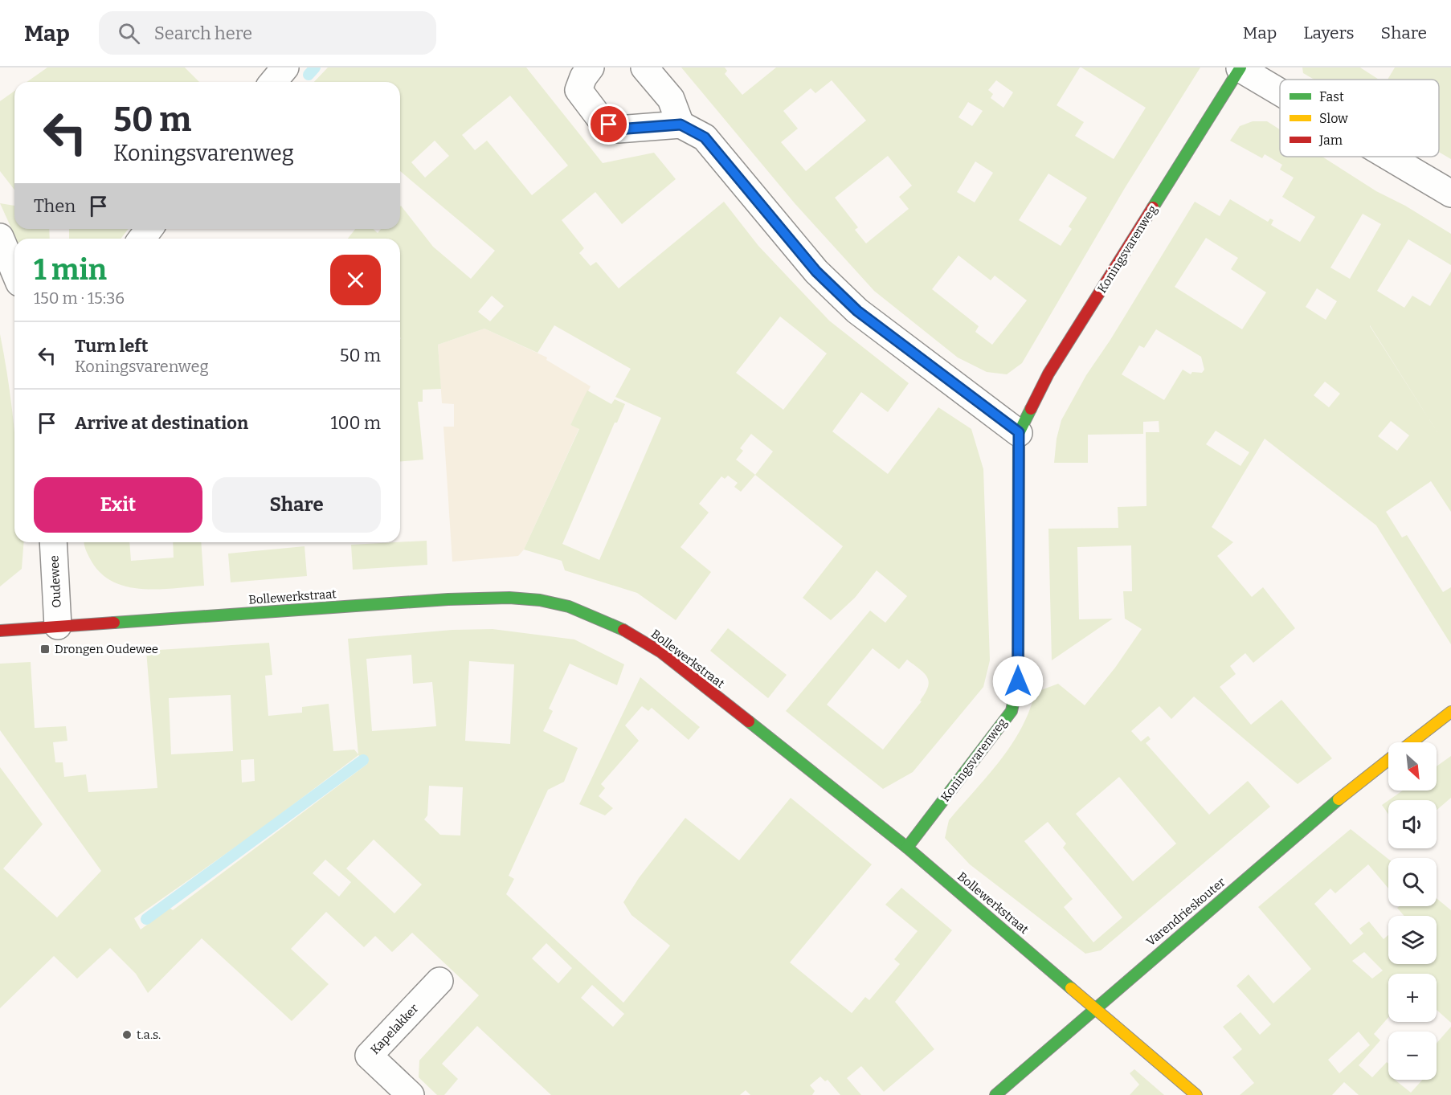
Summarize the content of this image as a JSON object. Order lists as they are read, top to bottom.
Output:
{
  "streets": {
    "street": [
      "Koningsvarenweg",
      "Oudewee",
      "Bollewerkstraat",
      "Varendrieskouter",
      "Kapelakker"
    ]
  },
  "crossings": [
    ["Koningsvarenweg", "Bollewerkstraat"],
    ["Oudewee", "Bollewerkstraat"],
    ["Bollewerkstraat", "Varendrieskouter"]
  ],
  "places": {
    "transit": ["Drongen Oudewee"],
    "other": ["t.a.s."]
  },
  "legend": ["Fast", "Slow", "Jam"],
  "north": "bottom right",
  "page": {
    "header": "Map",
    "search": "Search here",
    "nav": ["Map", "Layers", "Share"],
    "turn": ["50 m", "Koningsvarenweg"],
    "then": "Then",
    "heading": ["1 min", "150 m · 15:36"],
    "list": [
      {
        "name": "Turn left",
        "note": "Koningsvarenweg",
        "value": "50 m"
      },
      {
        "name": "Arrive at destination",
        "value": "100 m"
      }
    ],
    "buttons": ["Exit", "Share"],
    "map_buttons": ["+", "−"]
  }
}
